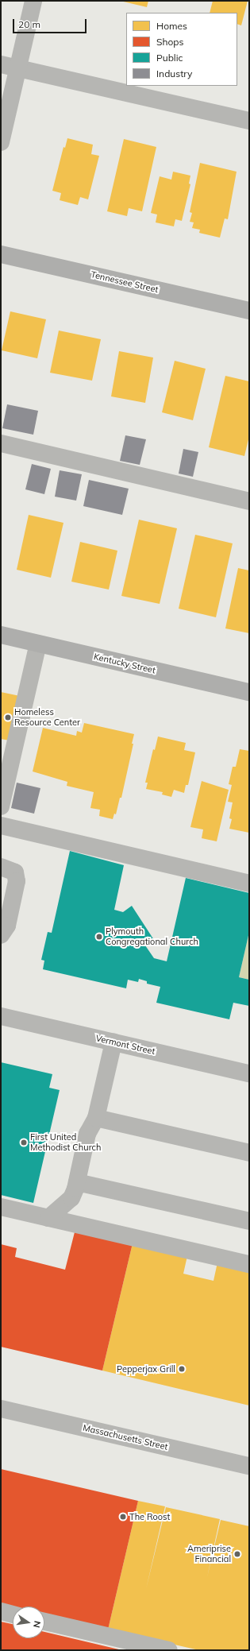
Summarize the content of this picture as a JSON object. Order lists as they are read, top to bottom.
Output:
{
  "streets": {
    "main road": ["Tennessee Street", "Kentucky Street"],
    "street": ["Vermont Street", "Massachusetts Street"]
  },
  "places": [
    "Homeless Resource Center",
    "Plymouth Congregational Church",
    "First United Methodist Church",
    "Pepperjax Grill",
    "The Roost",
    "Ameriprise Financial"
  ],
  "legend": [
    "Homes",
    "Shops",
    "Public",
    "Industry"
  ],
  "scale_bar": "20 m",
  "north": "right"
}
